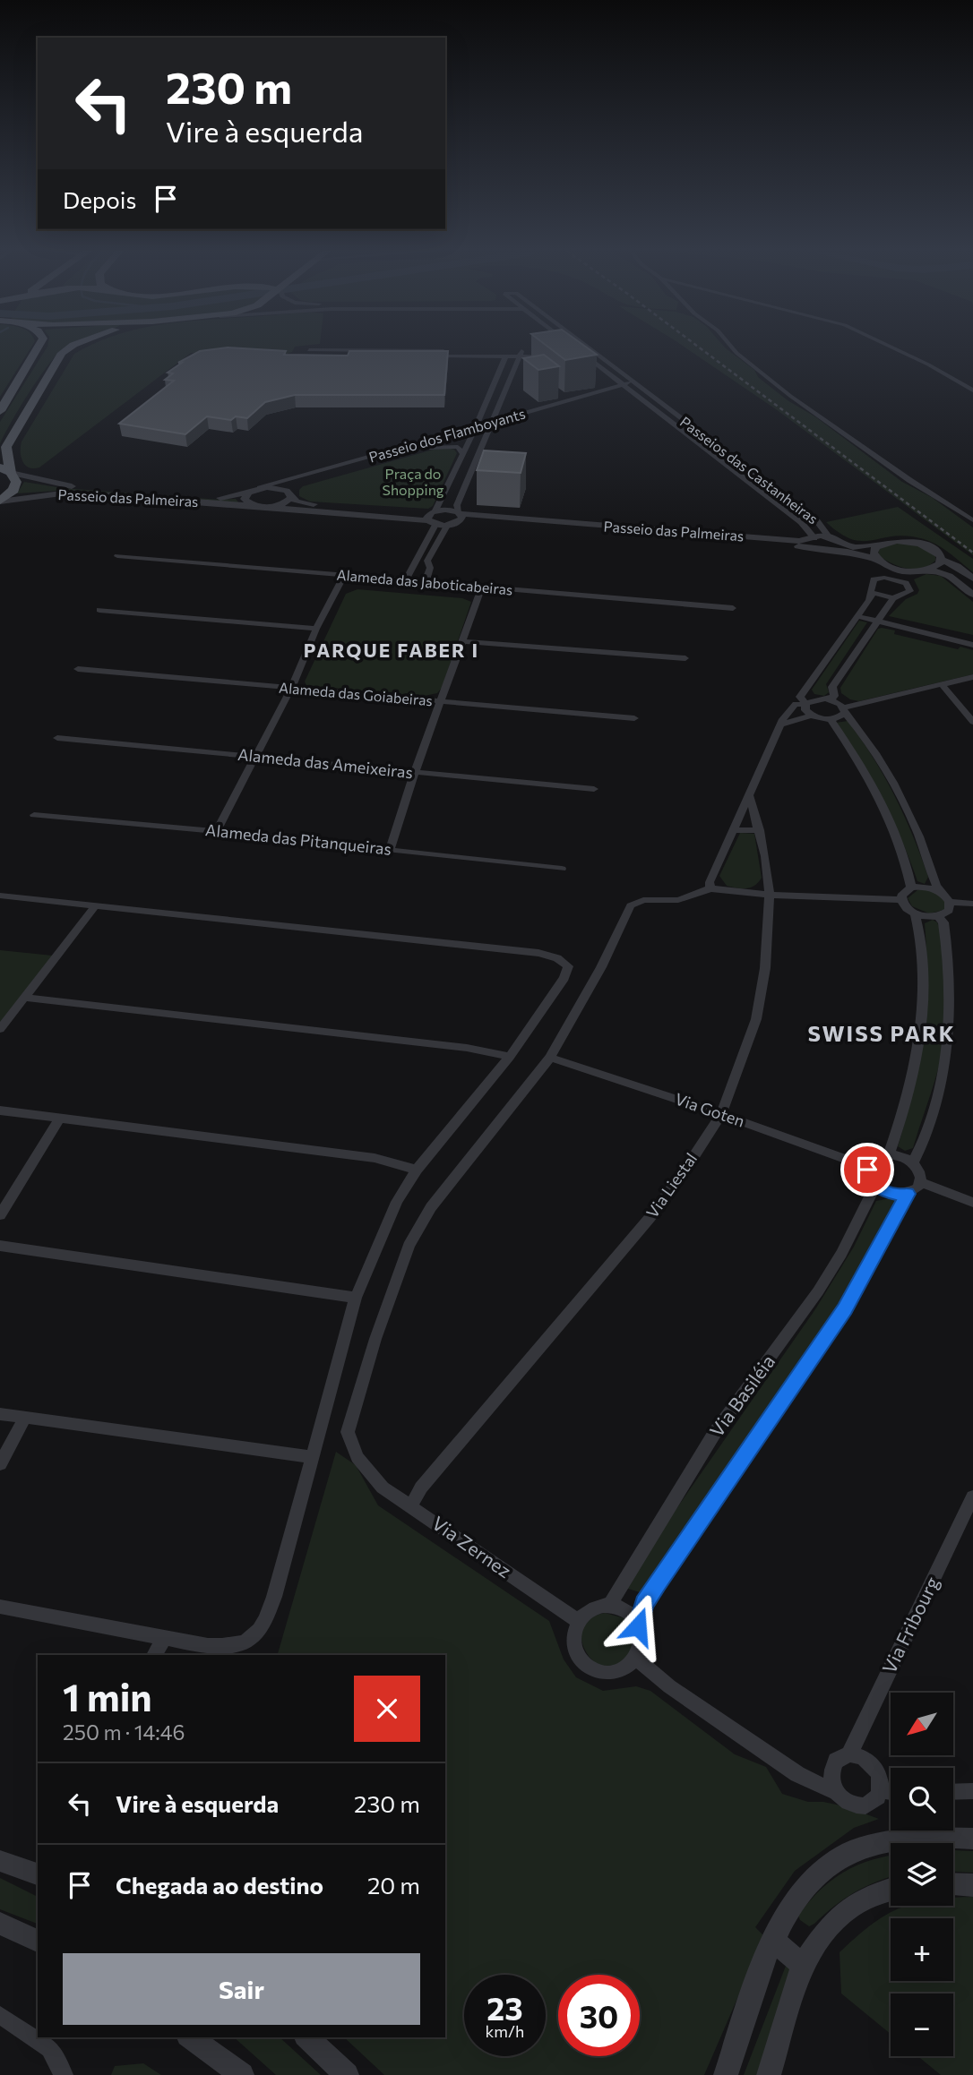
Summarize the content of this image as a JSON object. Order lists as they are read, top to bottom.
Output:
{
  "streets": {
    "street": [
      "Passeio dos Flamboyants",
      "Passeios das Castanheiras",
      "Passeio das Palmeiras",
      "Alameda das Jaboticabeiras",
      "Alameda das Goiabeiras",
      "Alameda das Ameixeiras",
      "Alameda das Pitanqueiras",
      "Via Goten",
      "Via Liestal",
      "Via Basiléia",
      "Via Zernez",
      "Via Fribourg"
    ]
  },
  "crossings": [
    ["Passeio dos Flamboyants", "Passeios das Castanheiras"],
    ["Passeio dos Flamboyants", "Passeio das Palmeiras"],
    ["Passeios das Castanheiras", "Passeio das Palmeiras"],
    ["Via Goten", "Via Liestal"],
    ["Via Goten", "Via Basiléia"],
    ["Via Liestal", "Via Zernez"],
    ["Via Basiléia", "Via Zernez"]
  ],
  "districts": ["PARQUE FABER I", "SWISS PARK"],
  "parks": ["Praça do Shopping"],
  "north": "bottom left",
  "page": {
    "turn": ["230 m", "Vire à esquerda"],
    "then": "Depois",
    "heading": ["1 min", "250 m · 14:46"],
    "map_buttons": ["+", "−"],
    "list": [
      {
        "name": "Vire à esquerda",
        "value": "230 m"
      },
      {
        "name": "Chegada ao destino",
        "value": "20 m"
      }
    ],
    "buttons": "Sair",
    "speed": "23 km/h",
    "limit": "30"
  }
}
